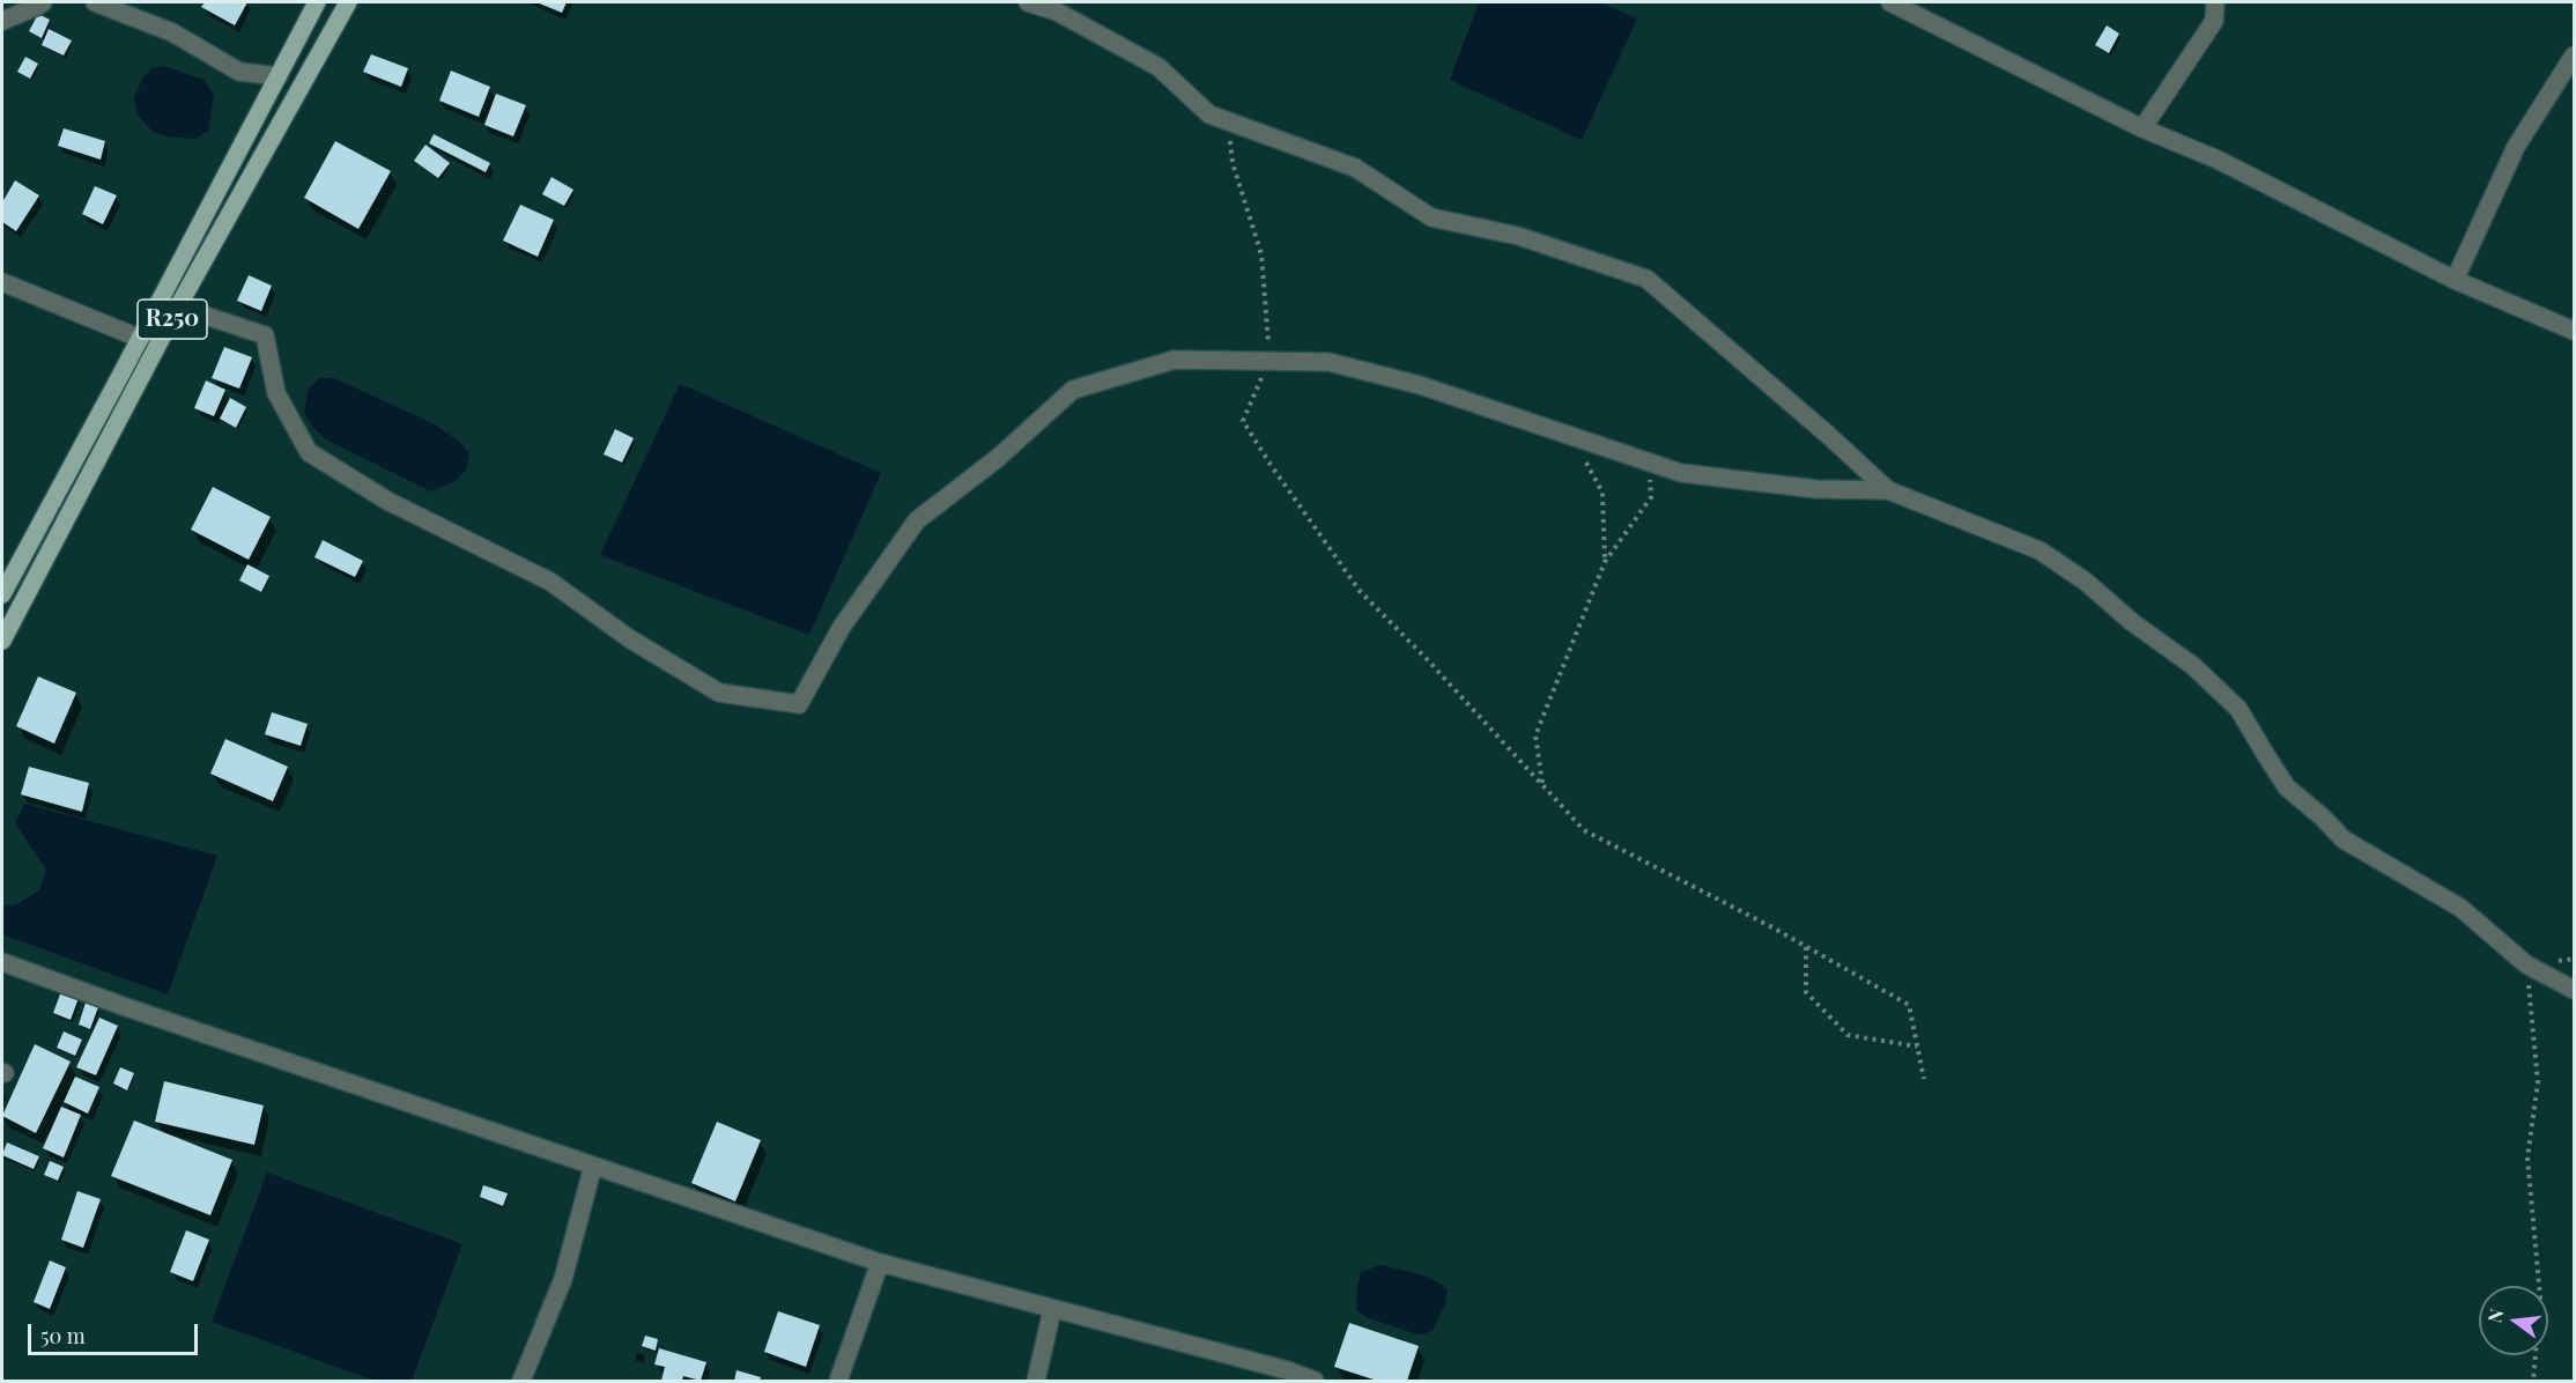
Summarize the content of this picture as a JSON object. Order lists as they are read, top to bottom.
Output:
{
  "streets": {
    "main road": ["R250"]
  },
  "scale_bar": "50 m",
  "north": "left"
}
